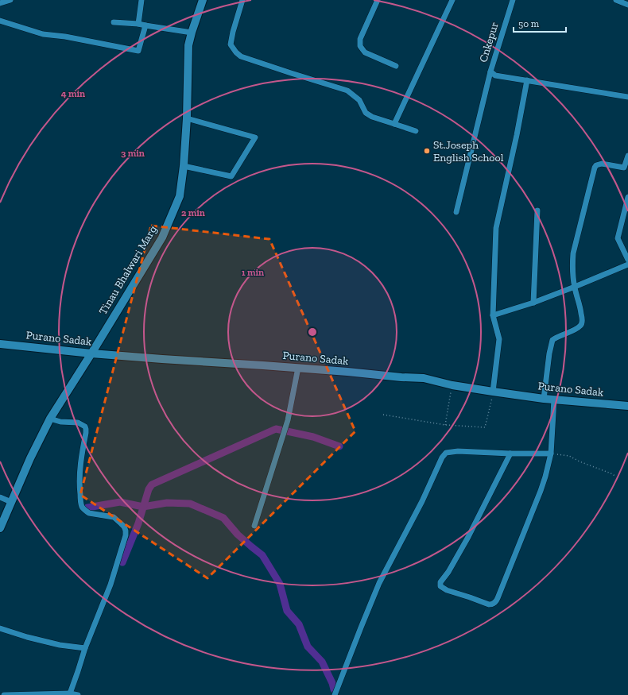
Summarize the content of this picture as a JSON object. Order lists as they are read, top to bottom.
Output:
{
  "streets": {
    "main road": ["Tinau Bhalwari Marg", "Purano Sadak"],
    "street": ["Cnkepur"]
  },
  "crossings": [
    ["Tinau Bhalwari Marg", "Purano Sadak"]
  ],
  "places": ["St.Joseph English School"],
  "scale_bar": "50 m",
  "rings": [
    "4 min",
    "3 min",
    "2 min",
    "1 min"
  ]
}
